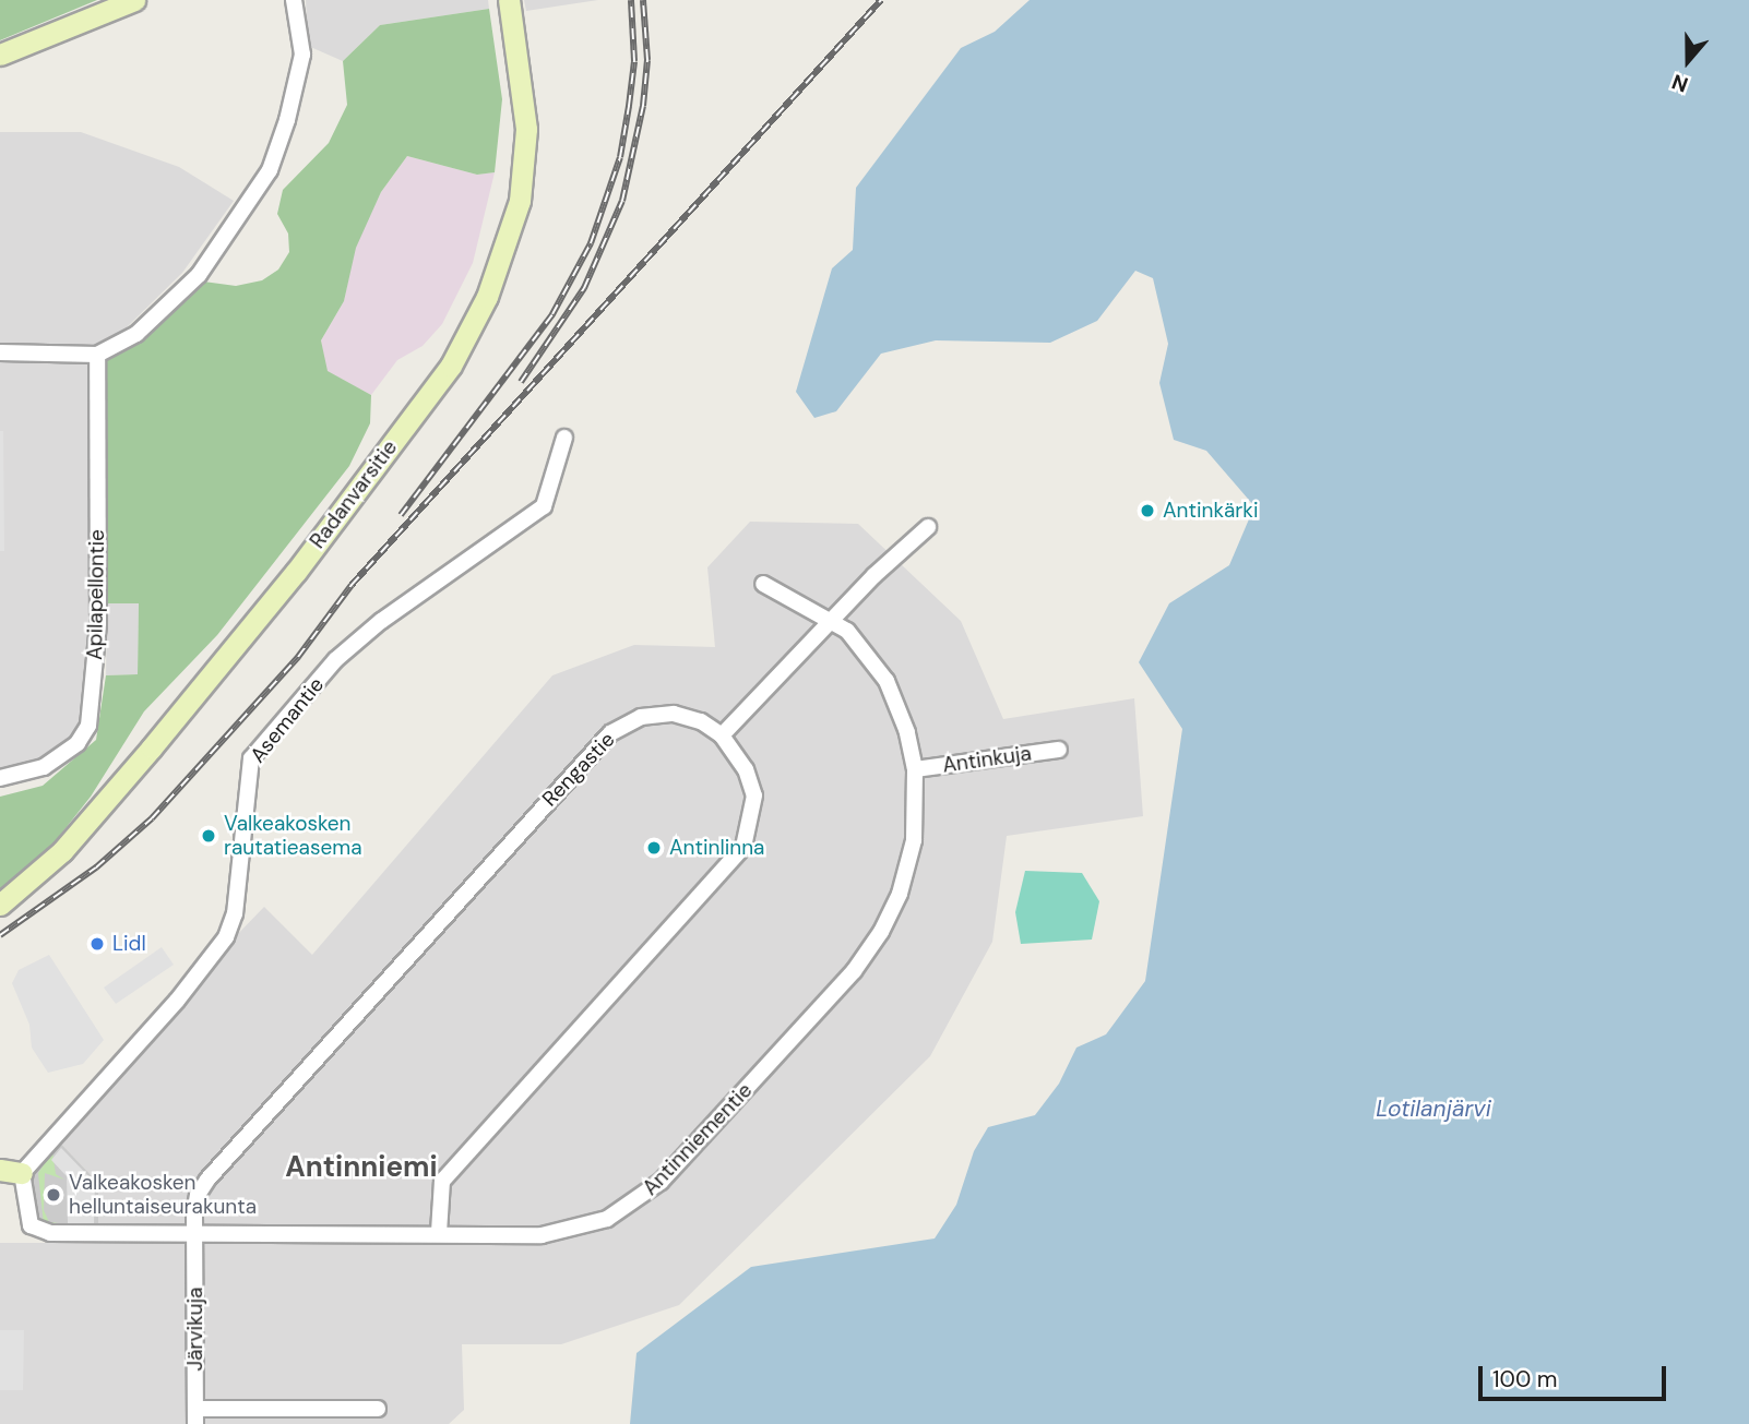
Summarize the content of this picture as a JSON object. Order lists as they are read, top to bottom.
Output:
{
  "streets": {
    "street": [
      "Radanvarsitie",
      "Apilapellontie",
      "Asemantie",
      "Antinkuja",
      "Rengastie",
      "Antinniementie",
      "Järvikuja"
    ]
  },
  "crossings": [
    ["Asemantie", "Antinniementie"],
    ["Antinkuja", "Antinniementie"],
    ["Rengastie", "Antinniementie"],
    ["Rengastie", "Järvikuja"],
    ["Antinniementie", "Järvikuja"]
  ],
  "districts": ["Antinniemi"],
  "water": ["Lotilanjärvi"],
  "places": [
    "Antinkärki",
    "Valkeakosken rautatieasema",
    "Antinlinna",
    "Lidl",
    "Valkeakosken helluntaiseurakunta"
  ],
  "scale_bar": "100 m",
  "north": "bottom"
}
